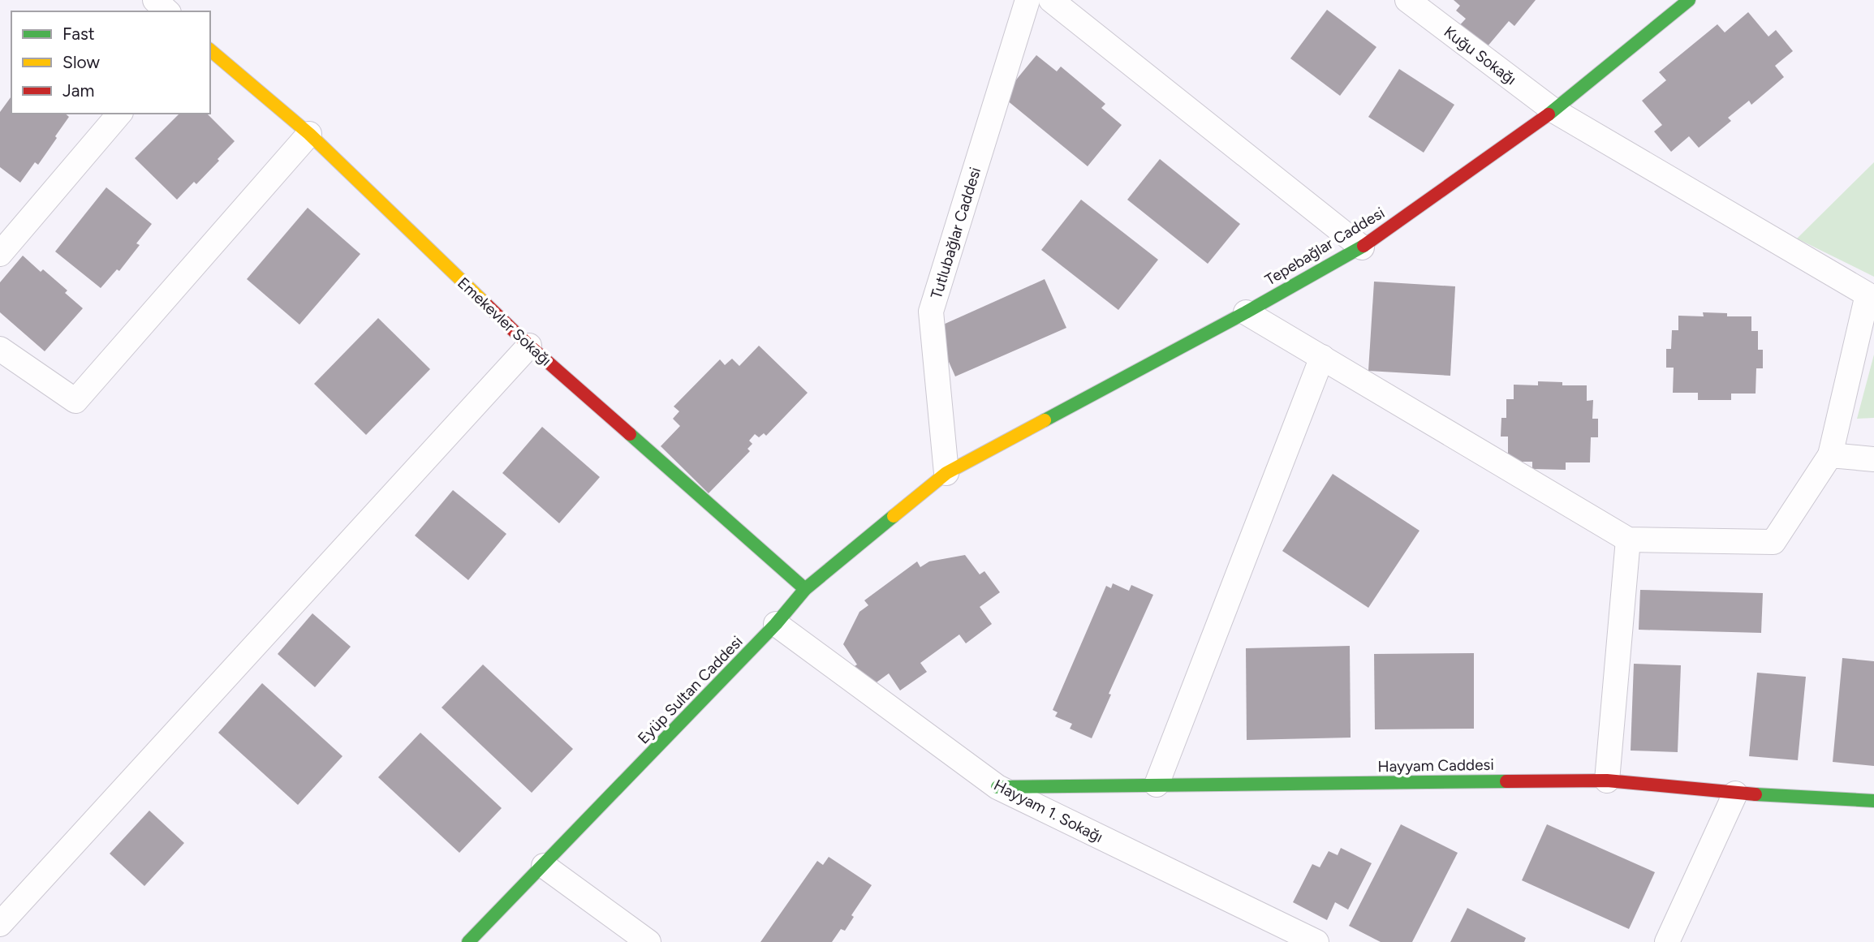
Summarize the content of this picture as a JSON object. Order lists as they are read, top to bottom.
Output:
{
  "streets": {
    "street": [
      "Kuğu Sokağı",
      "Tutlubağlar Caddesi",
      "Tepebağlar Caddesi",
      "Emekevler Sokağı",
      "Eyüp Sultan Caddesi",
      "Hayyam Caddesi",
      "Hayyam 1. Sokağı"
    ]
  },
  "crossings": [
    ["Kuğu Sokağı", "Tepebağlar Caddesi"],
    ["Tutlubağlar Caddesi", "Tepebağlar Caddesi"],
    ["Tutlubağlar Caddesi", "Eyüp Sultan Caddesi"],
    ["Tepebağlar Caddesi", "Eyüp Sultan Caddesi"],
    ["Emekevler Sokağı", "Eyüp Sultan Caddesi"],
    ["Eyüp Sultan Caddesi", "Hayyam 1. Sokağı"],
    ["Hayyam Caddesi", "Hayyam 1. Sokağı"]
  ],
  "legend": ["Fast", "Slow", "Jam"]
}
